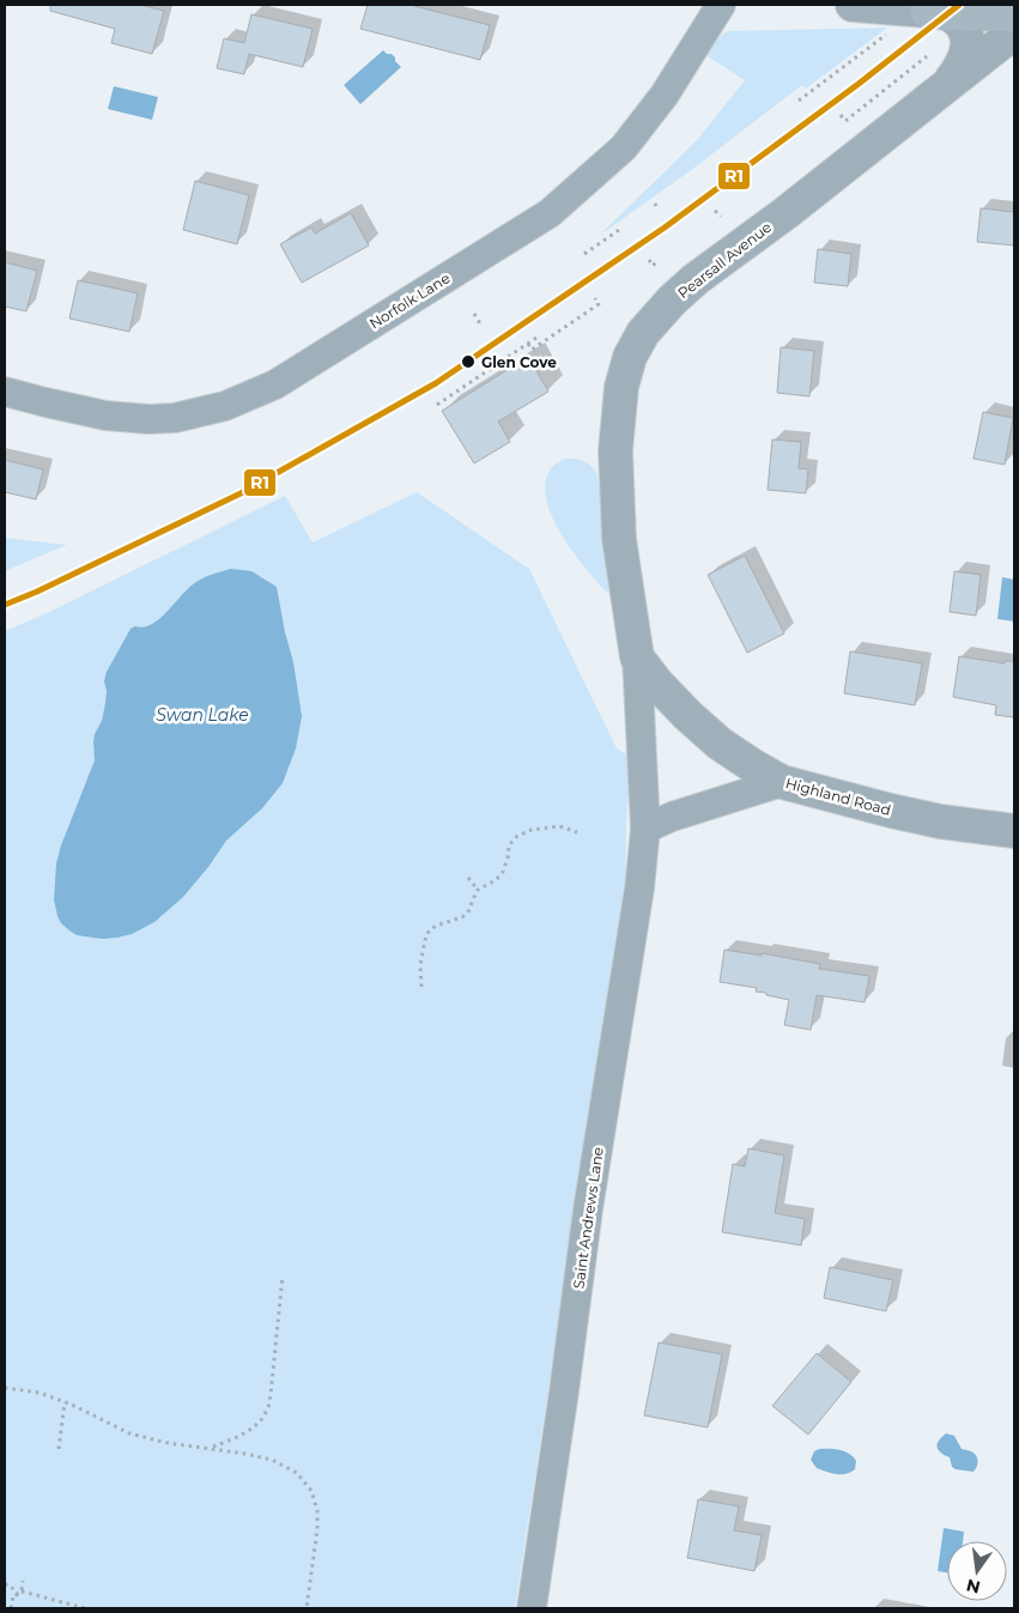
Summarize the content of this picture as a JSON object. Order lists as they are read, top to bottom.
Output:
{
  "streets": {
    "street": [
      "Pearsall Avenue",
      "Norfolk Lane",
      "Highland Road",
      "Saint Andrews Lane"
    ]
  },
  "crossings": [
    ["Pearsall Avenue", "Highland Road"],
    ["Pearsall Avenue", "Saint Andrews Lane"],
    ["Highland Road", "Saint Andrews Lane"]
  ],
  "water": ["Swan Lake"],
  "places": ["Glen Cove"],
  "lines": ["transit line R1"],
  "north": "bottom"
}
